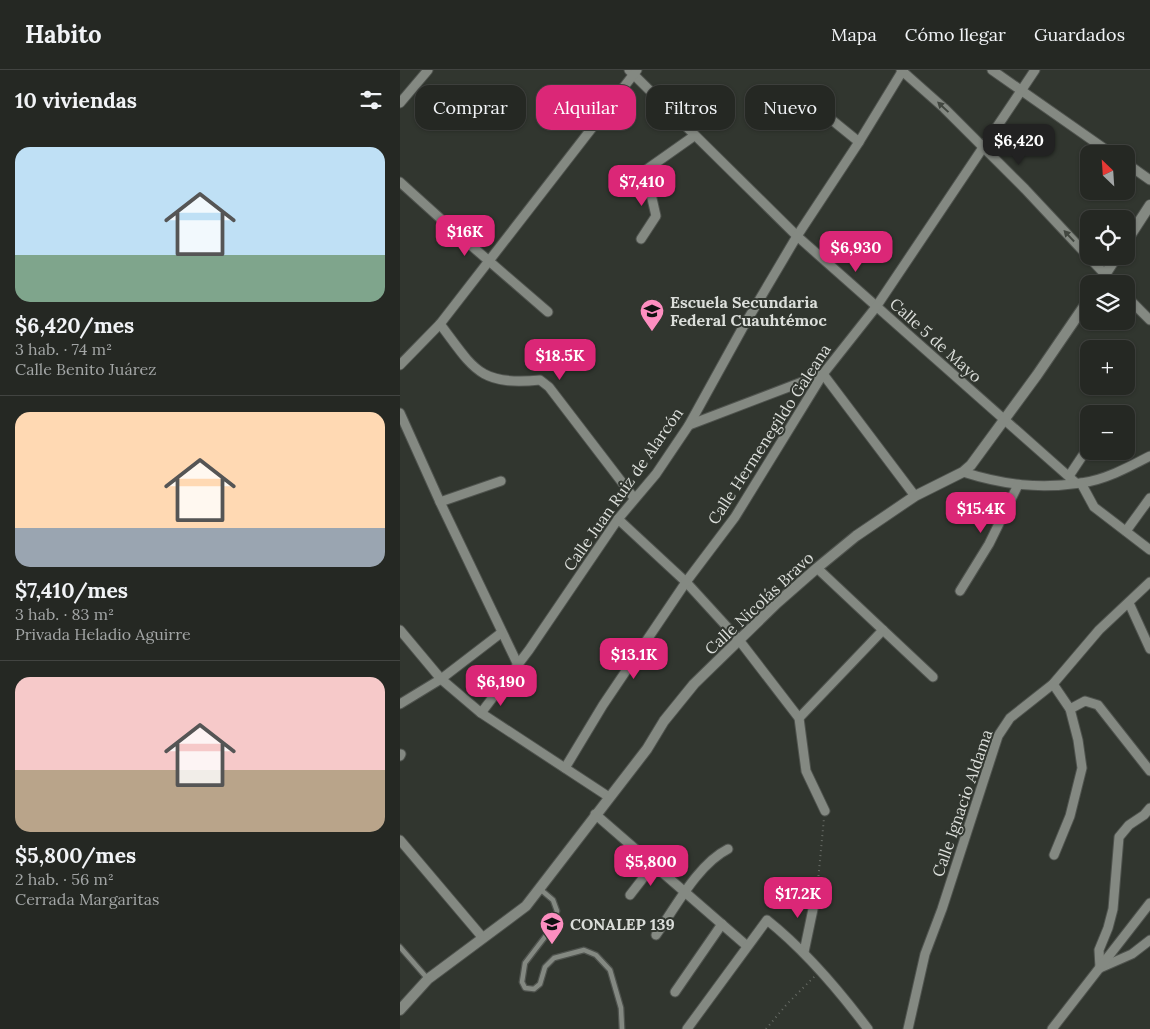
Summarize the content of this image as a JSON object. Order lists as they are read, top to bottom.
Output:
{
  "streets": {
    "street": [
      "Calle 5 de Mayo",
      "Calle Hermenegildo Galeana",
      "Calle Juan Ruiz de Alarcón",
      "Calle Nicolás Bravo",
      "Calle Ignacio Aldama"
    ]
  },
  "crossings": [
    ["Calle 5 de Mayo", "Calle Hermenegildo Galeana"],
    ["Calle 5 de Mayo", "Calle Juan Ruiz de Alarcón"],
    ["Calle 5 de Mayo", "Calle Nicolás Bravo"]
  ],
  "places": {
    "school or university": ["Escuela Secundaria Federal Cuauhtémoc", "CONALEP 139"]
  },
  "north": "top left",
  "page": {
    "header": "Habito",
    "nav": ["Mapa", "Cómo llegar", "Guardados"],
    "heading": "10 viviendas",
    "chip": [
      "Comprar",
      "Alquilar",
      "Filtros",
      "Nuevo"
    ],
    "price": [
      "$6,420",
      "$7,410",
      "$16K",
      "$6,930",
      "$18.5K",
      "$15.4K",
      "$13.1K",
      "$6,190",
      "$5,800",
      "$17.2K"
    ],
    "list": [
      {
        "name": "$6,420/mes",
        "note": "3 hab. · 74 m² · Calle Benito Juárez"
      },
      {
        "name": "$7,410/mes",
        "note": "3 hab. · 83 m² · Privada Heladio Aguirre"
      },
      {
        "name": "$5,800/mes",
        "note": "2 hab. · 56 m² · Cerrada Margaritas"
      }
    ],
    "map_buttons": ["+", "−"]
  }
}
